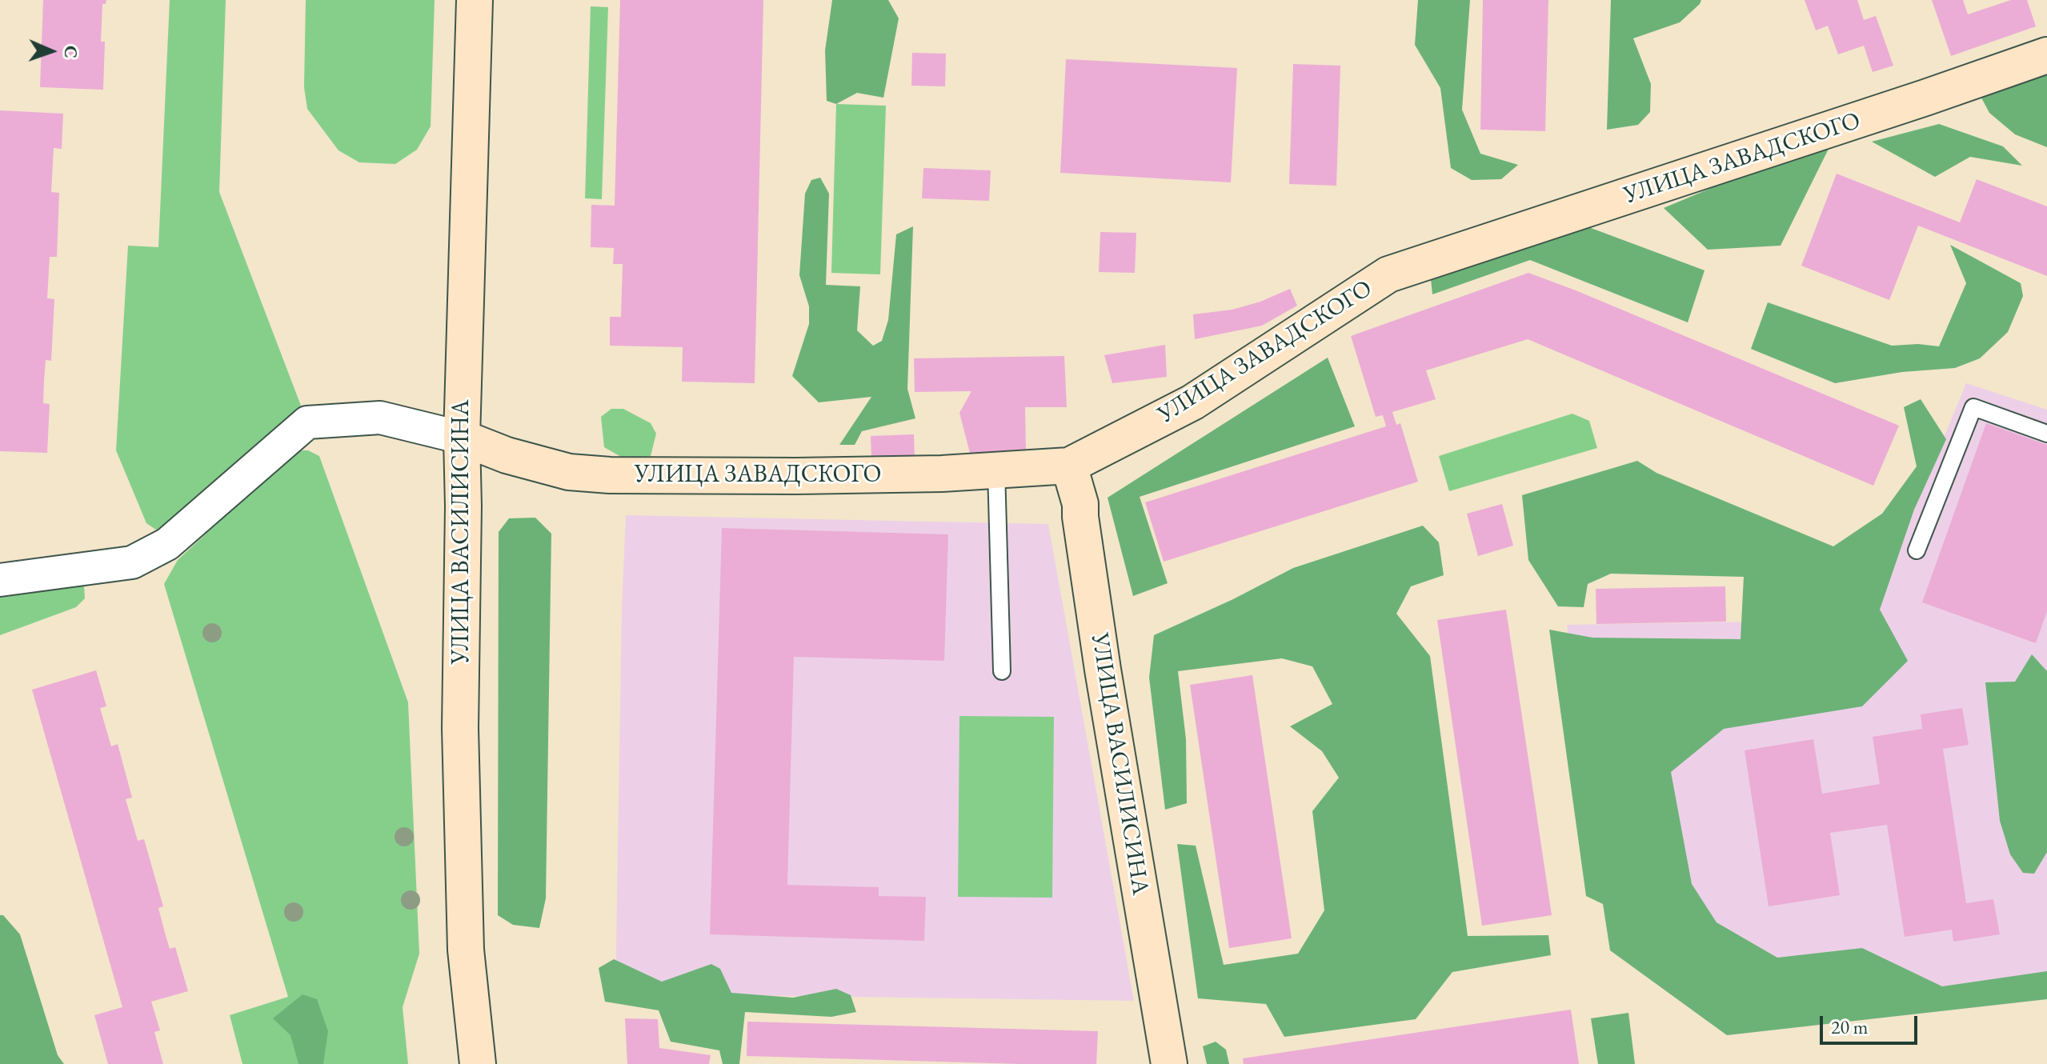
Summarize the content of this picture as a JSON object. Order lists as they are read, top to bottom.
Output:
{
  "streets": {
    "street": ["УЛИЦА ЗАВАДСКОГО", "УЛИЦА ВАСИЛИСИНА"]
  },
  "crossings": [
    ["УЛИЦА ЗАВАДСКОГО", "УЛИЦА ВАСИЛИСИНА"]
  ],
  "scale_bar": "20 m",
  "north": "right"
}
